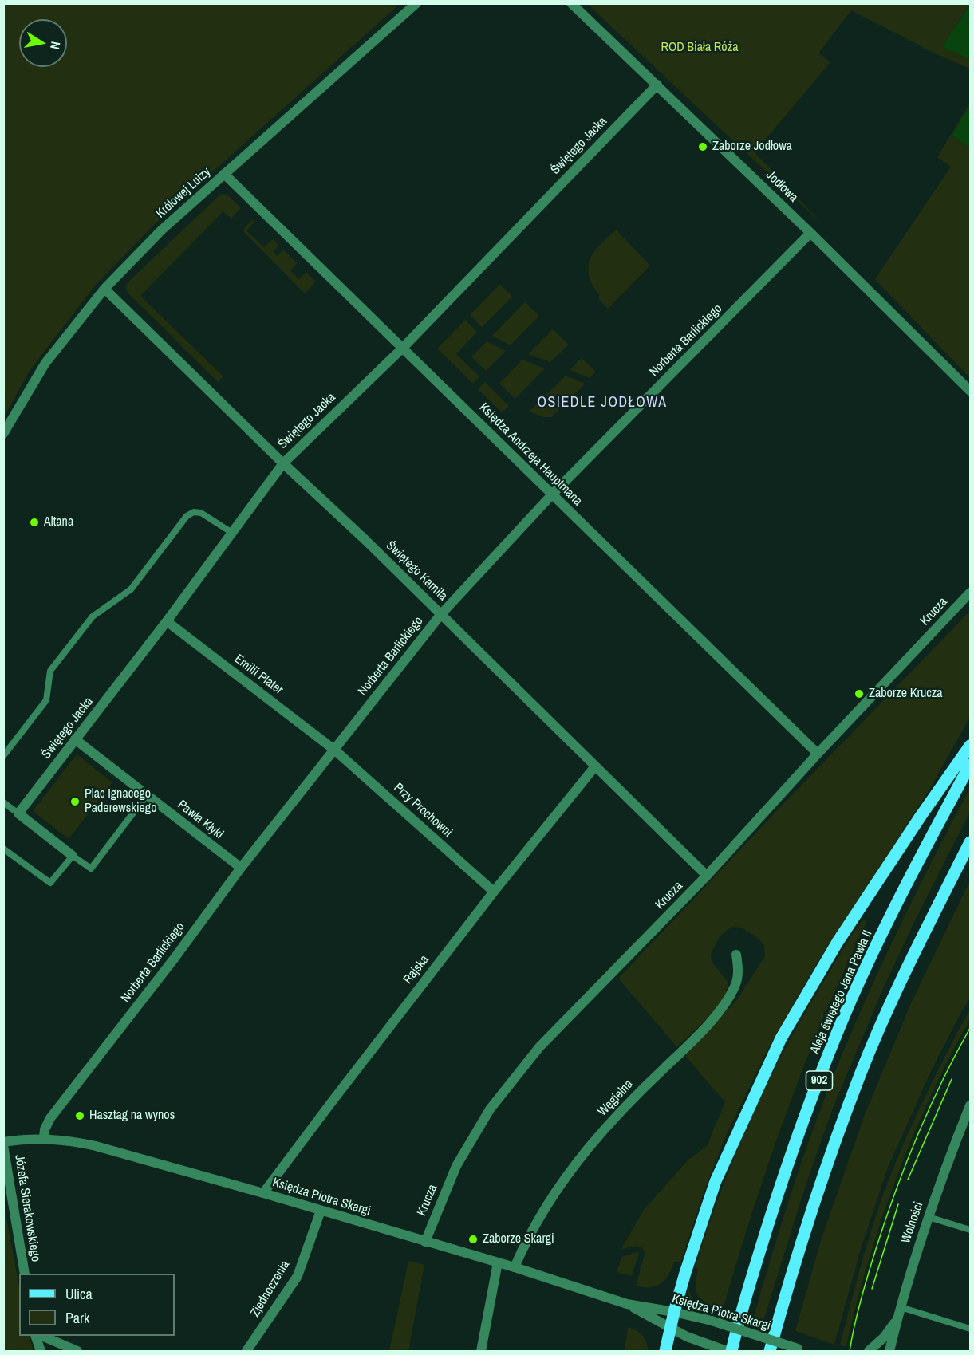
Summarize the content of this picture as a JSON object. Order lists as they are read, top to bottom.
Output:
{
  "streets": {
    "main road": ["Aleja świętego Jana Pawła II", "902"],
    "street": [
      "Świętego Jacka",
      "Jodłowa",
      "Królowej Luizy",
      "Norberta Barlickiego",
      "Księdza Andrzeja Hauptmana",
      "Świętego Kamila",
      "Krucza",
      "Emilii Plater",
      "Przy Prochowni",
      "Pawła Kłyki",
      "Rajska",
      "Węgielna",
      "Księdza Piotra Skargi",
      "Józefa Sierakowskiego",
      "Wolności",
      "Zjednoczenia"
    ]
  },
  "crossings": [
    ["Świętego Jacka", "Jodłowa"],
    ["Świętego Jacka", "Księdza Andrzeja Hauptmana"],
    ["Świętego Jacka", "Świętego Kamila"],
    ["Świętego Jacka", "Emilii Plater"],
    ["Świętego Jacka", "Pawła Kłyki"],
    ["Jodłowa", "Norberta Barlickiego"],
    ["Królowej Luizy", "Księdza Andrzeja Hauptmana"],
    ["Królowej Luizy", "Świętego Kamila"],
    ["Norberta Barlickiego", "Księdza Andrzeja Hauptmana"],
    ["Norberta Barlickiego", "Świętego Kamila"],
    ["Norberta Barlickiego", "Emilii Plater"],
    ["Norberta Barlickiego", "Przy Prochowni"],
    ["Norberta Barlickiego", "Pawła Kłyki"],
    ["Norberta Barlickiego", "Księdza Piotra Skargi"],
    ["Księdza Andrzeja Hauptmana", "Krucza"],
    ["Świętego Kamila", "Krucza"],
    ["Świętego Kamila", "Rajska"],
    ["Krucza", "Księdza Piotra Skargi"],
    ["Emilii Plater", "Przy Prochowni"],
    ["Przy Prochowni", "Rajska"],
    ["Rajska", "Księdza Piotra Skargi"],
    ["Węgielna", "Księdza Piotra Skargi"],
    ["Księdza Piotra Skargi", "Józefa Sierakowskiego"],
    ["Księdza Piotra Skargi", "Zjednoczenia"]
  ],
  "districts": ["OSIEDLE JODŁOWA"],
  "parks": ["ROD Biała Róża"],
  "places": [
    "Zaborze Jodłowa",
    "Altana",
    "Zaborze Krucza",
    "Plac Ignacego Paderewskiego",
    "Hasztag na wynos",
    "Zaborze Skargi"
  ],
  "legend": ["Ulica", "Park"],
  "north": "right"
}
